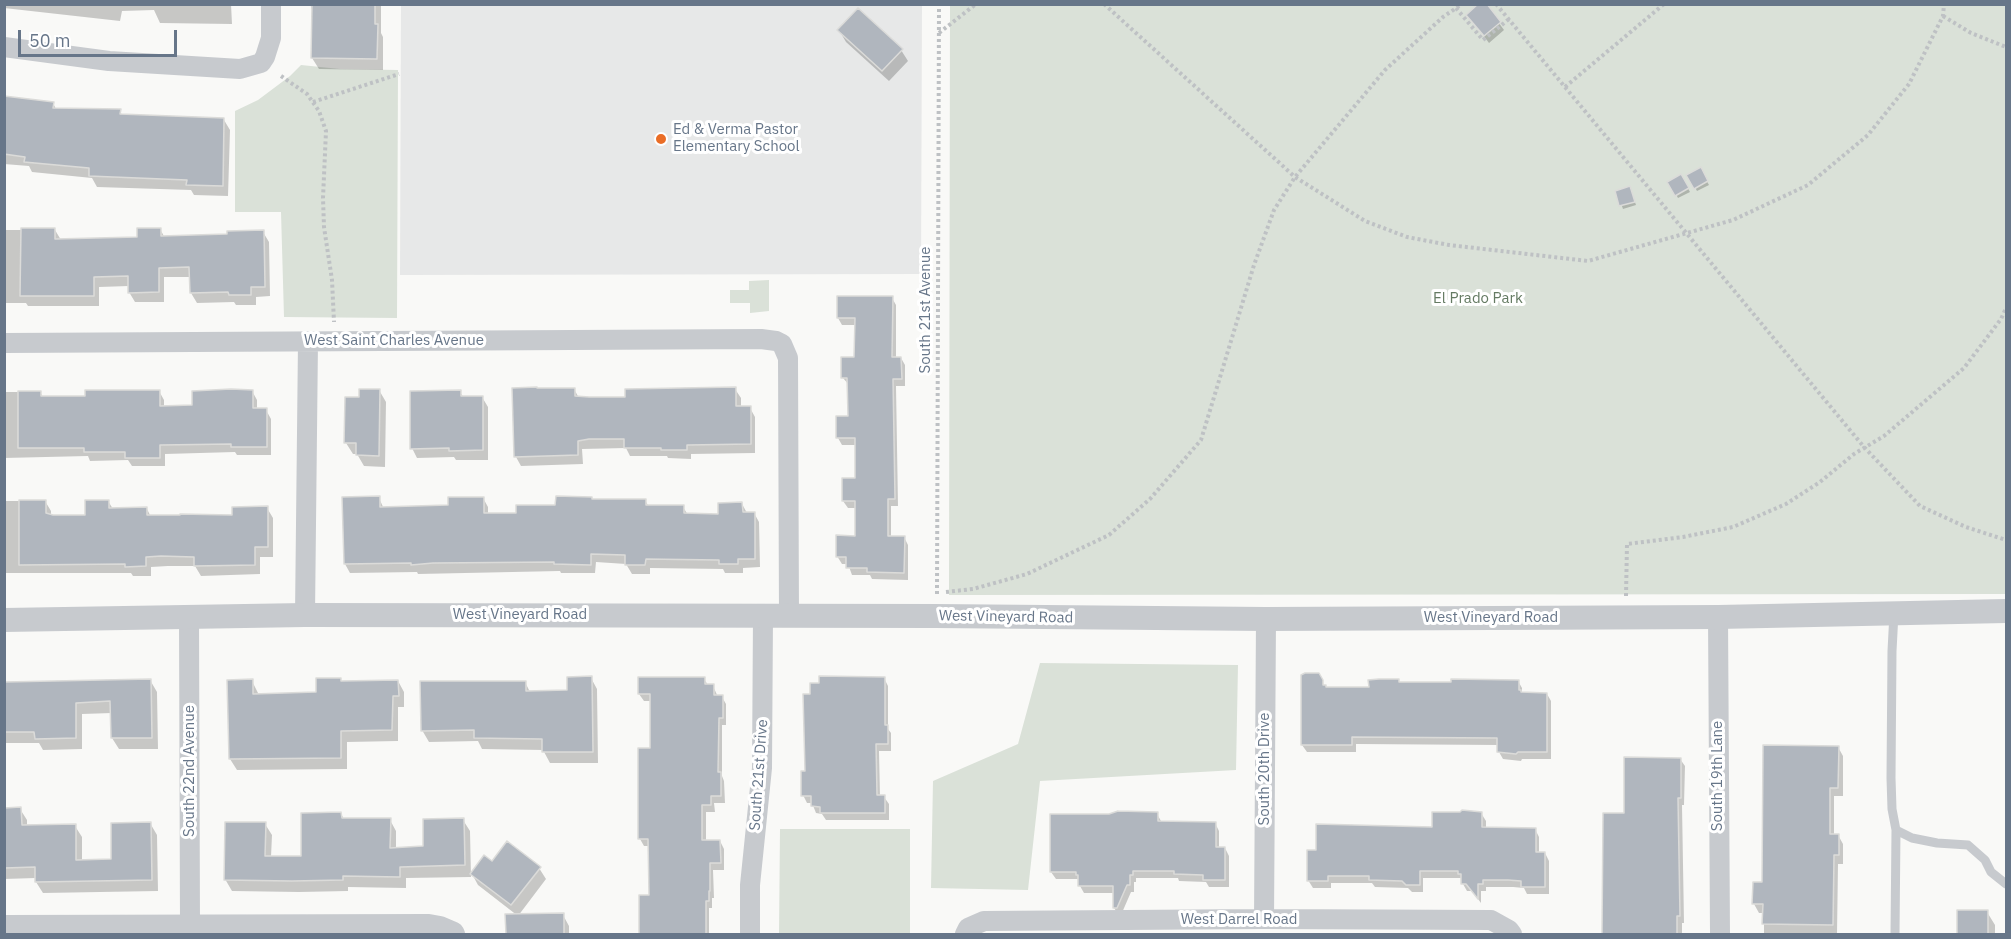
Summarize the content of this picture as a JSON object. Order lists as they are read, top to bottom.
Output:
{
  "streets": {
    "street": [
      "West Saint Charles Avenue",
      "West Vineyard Road",
      "South 20th Drive",
      "South 22nd Avenue",
      "South 21st Drive",
      "South 19th Lane",
      "West Darrel Road"
    ],
    "path": ["South 21st Avenue"]
  },
  "crossings": [
    ["South 21st Avenue", "West Vineyard Road"],
    ["West Saint Charles Avenue", "West Vineyard Road"],
    ["West Vineyard Road", "South 20th Drive"],
    ["West Vineyard Road", "South 22nd Avenue"],
    ["West Vineyard Road", "South 21st Drive"],
    ["West Vineyard Road", "South 19th Lane"],
    ["South 20th Drive", "West Darrel Road"]
  ],
  "parks": ["El Prado Park"],
  "places": ["Ed & Verma Pastor Elementary School"],
  "scale_bar": "50 m"
}
